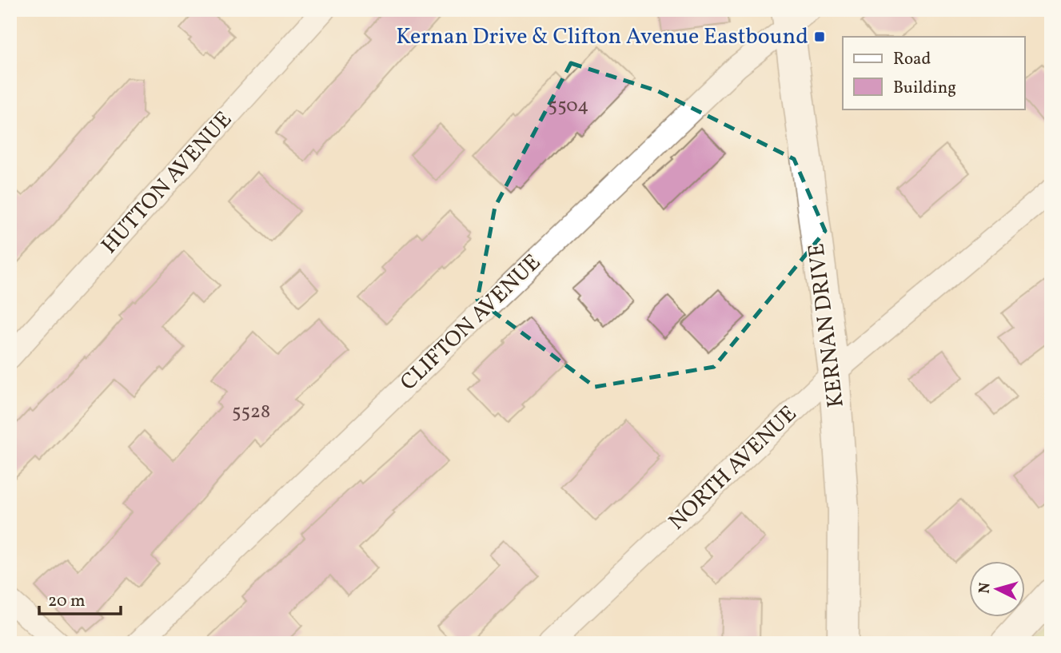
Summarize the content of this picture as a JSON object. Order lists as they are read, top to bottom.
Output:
{
  "streets": {
    "main road": ["KERNAN DRIVE"],
    "street": ["HUTTON AVENUE", "CLIFTON AVENUE", "NORTH AVENUE"]
  },
  "crossings": [
    ["CLIFTON AVENUE", "KERNAN DRIVE"],
    ["KERNAN DRIVE", "NORTH AVENUE"]
  ],
  "places": {
    "transit": ["Kernan Drive & Clifton Avenue Eastbound"]
  },
  "house_numbers": ["5504", "5528"],
  "legend": ["Road", "Building"],
  "scale_bar": "20 m",
  "north": "left"
}
